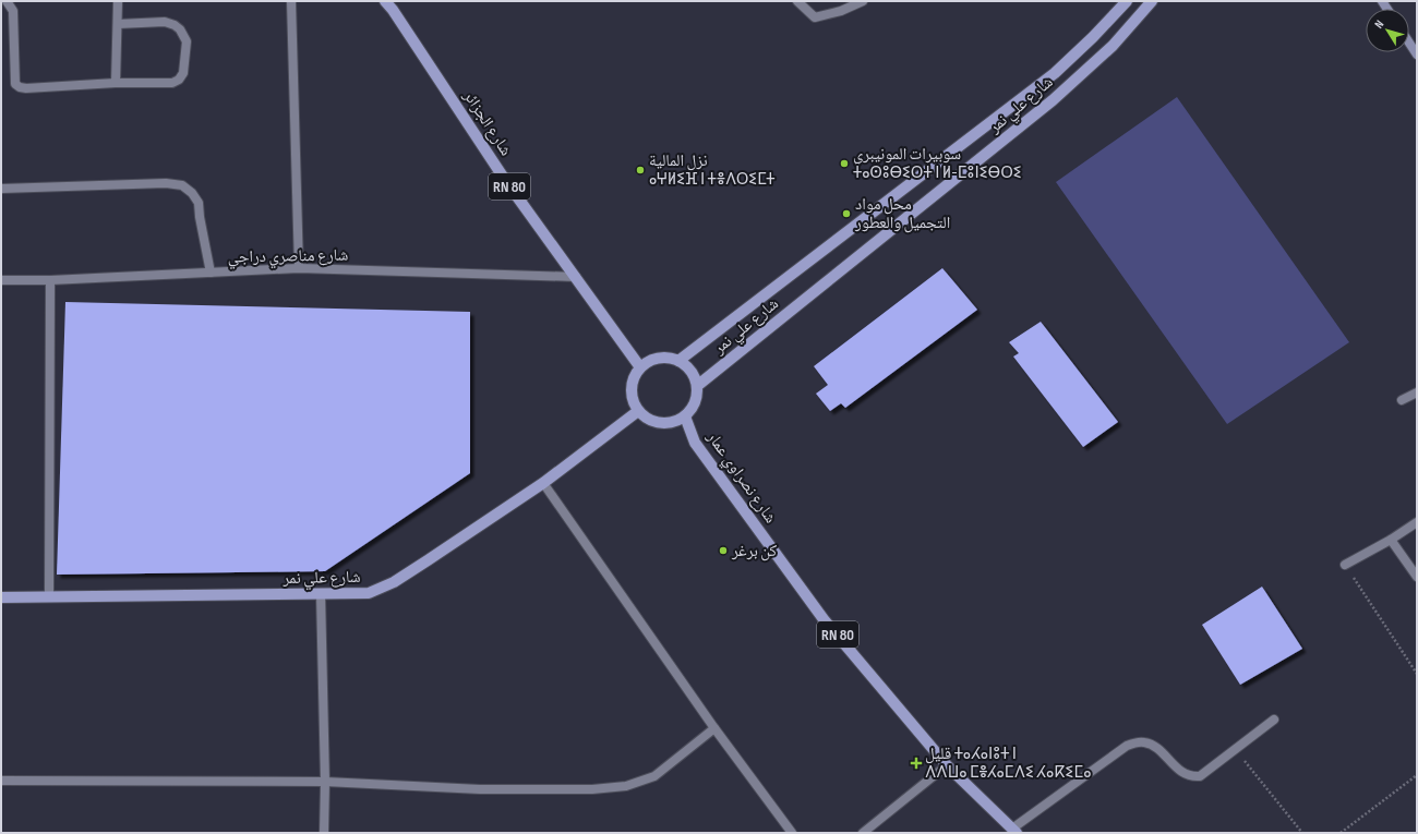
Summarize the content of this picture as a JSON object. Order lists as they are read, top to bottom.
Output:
{
  "streets": {
    "main road": [
      "شارع علي نمر",
      "شارع الجزائر",
      "RN 80",
      "شارع نصراوي عمار"
    ],
    "street": ["شارع مناصري دراجي"]
  },
  "crossings": [
    ["شارع علي نمر", "شارع الجزائر"],
    ["شارع علي نمر", "شارع نصراوي عمار"],
    ["شارع الجزائر", "شارع مناصري دراجي"],
    ["شارع الجزائر", "شارع نصراوي عمار"]
  ],
  "places": {
    "other": [
      "سوبيرات المونيبري ⵜⴰⵙⵓⴱⵉⵔⵜ ⵏ ⵍ-ⵎⵓⵏⵉⴱⵔⵉ",
      "نزل المالية ⴰⵖⵍⵉⴼ ⵏ ⵜⴻⴷⵔⵉⵎⵜ",
      "محل مواد التجميل والعطور",
      "كن برغر"
    ],
    "health": ["قليل ⵜⴰⵃⴰⵏⵓⵜ ⵏ ⴷⴷⵡⴰ ⵎⴻⵃⴰⵎⴷⵉ ⵃⴰⴽⵉⵎⴰ"]
  },
  "north": "top left"
}
